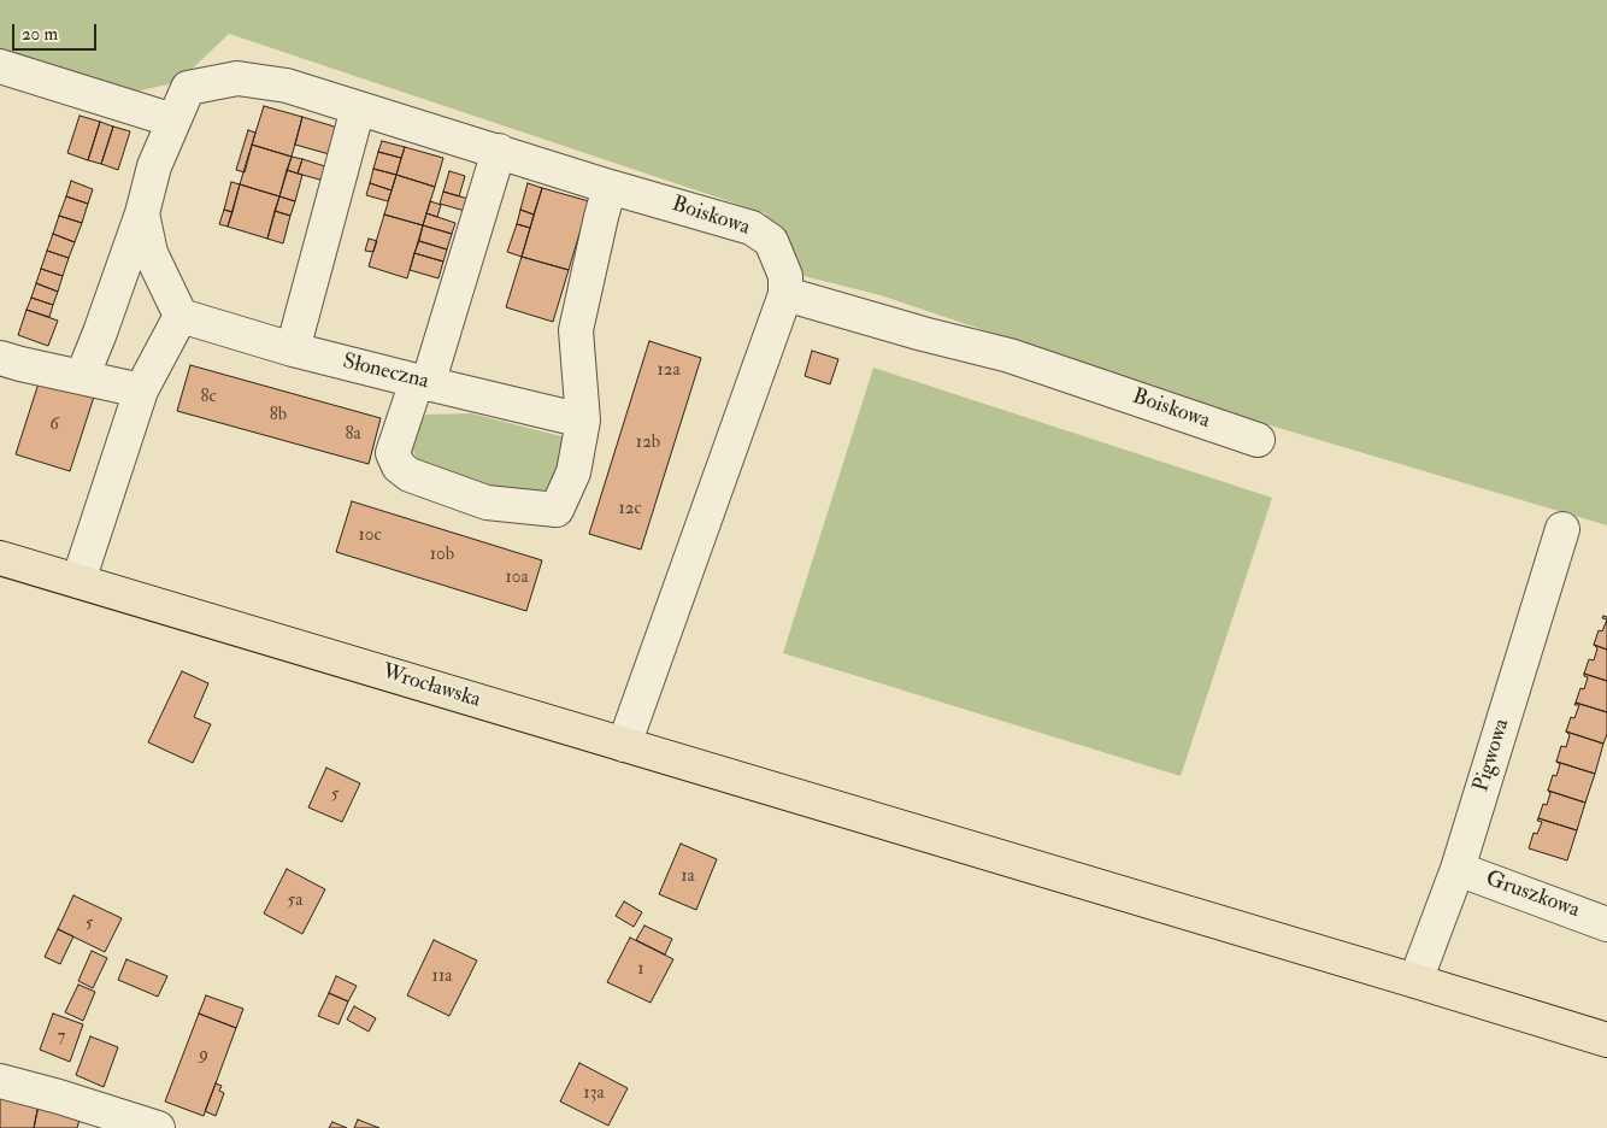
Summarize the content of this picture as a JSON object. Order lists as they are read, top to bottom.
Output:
{
  "streets": {
    "main road": ["Wrocławska"],
    "street": [
      "Boiskowa",
      "Słoneczna",
      "Pigwowa",
      "Gruszkowa"
    ]
  },
  "crossings": [
    ["Wrocławska", "Pigwowa"],
    ["Pigwowa", "Gruszkowa"]
  ],
  "house_numbers": [
    "12a",
    "8c",
    "8b",
    "6",
    "8a",
    "12b",
    "12c",
    "10c",
    "10b",
    "10a",
    "5",
    "1a",
    "5a",
    "5",
    "1",
    "11a",
    "7",
    "9",
    "13a"
  ],
  "scale_bar": "20 m"
}
